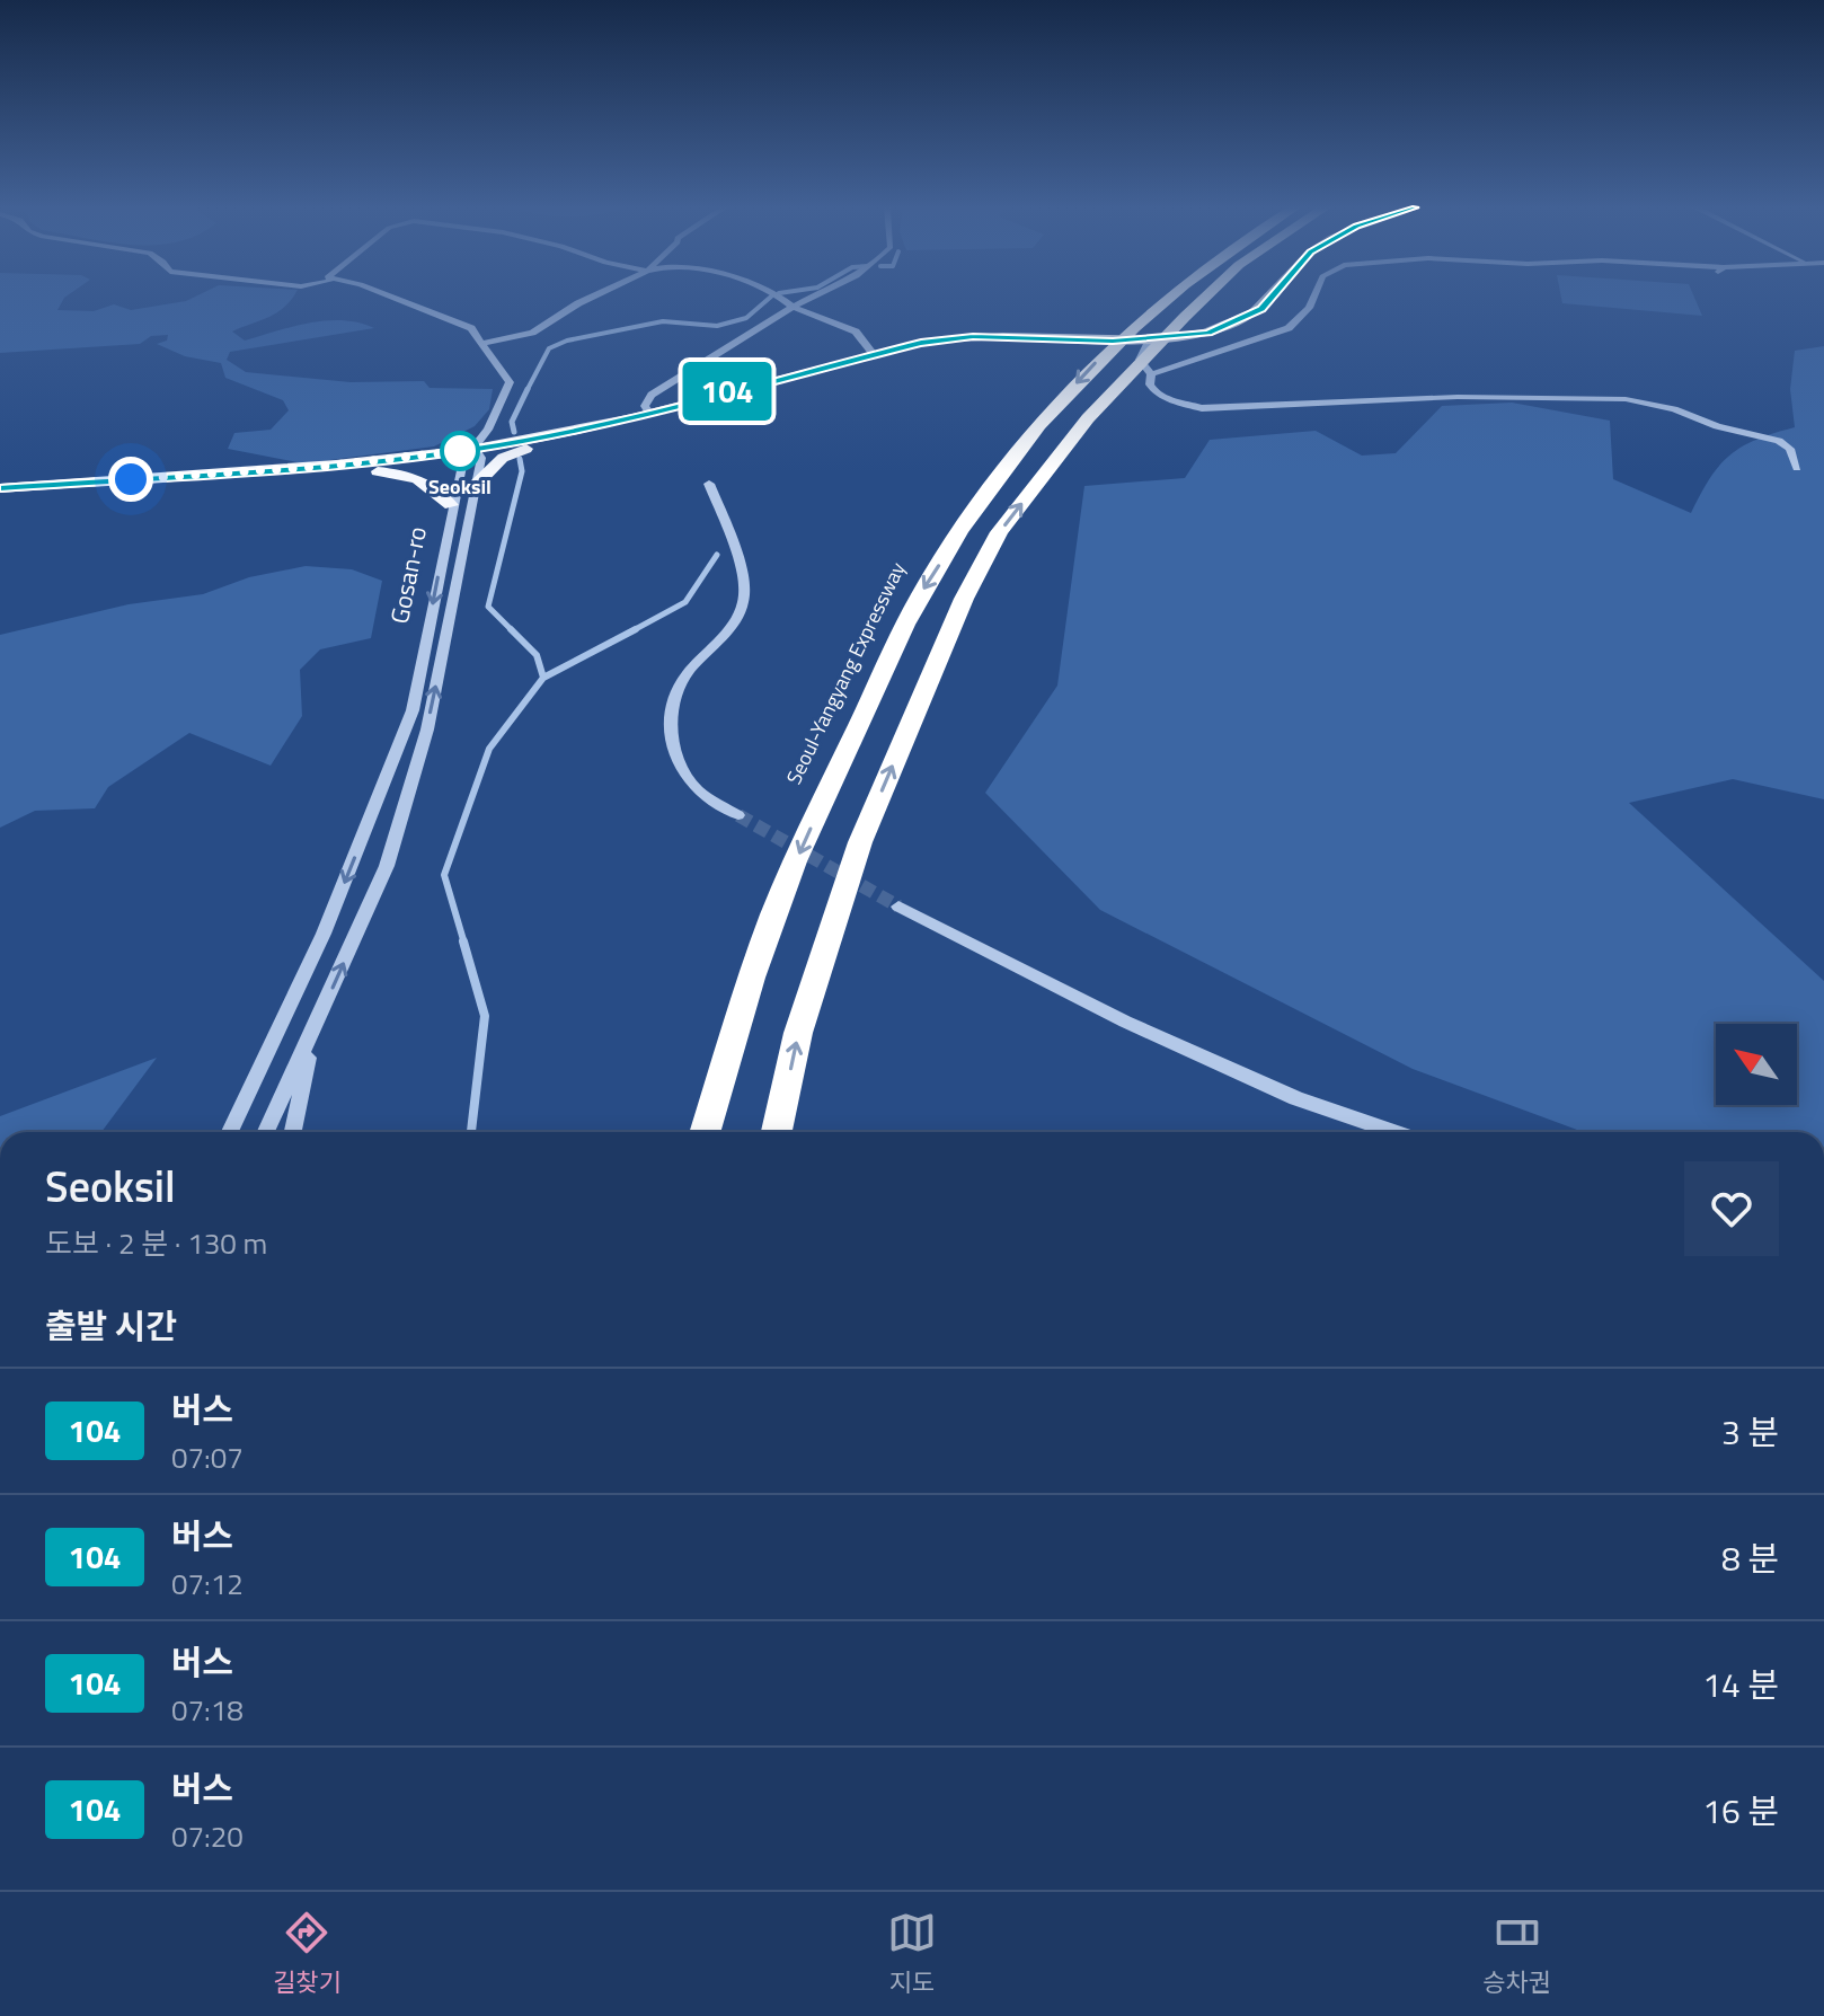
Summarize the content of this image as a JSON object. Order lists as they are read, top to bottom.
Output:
{
  "streets": {
    "highway": ["Seoul-Yangyang Expressway"],
    "street": ["Gosan-ro"]
  },
  "places": ["Seoksil"],
  "lines": ["bus line 104"],
  "north": "top left",
  "page": {
    "on_map": "104",
    "heading": [
      ["Seoksil", "도보 · 2 분 · 130 m"],
      "출발 시간"
    ],
    "list": [
      {
        "mark": "104",
        "name": "버스",
        "note": "07:07",
        "value": "3 분"
      },
      {
        "mark": "104",
        "name": "버스",
        "note": "07:12",
        "value": "8 분"
      },
      {
        "mark": "104",
        "name": "버스",
        "note": "07:18",
        "value": "14 분"
      },
      {
        "mark": "104",
        "name": "버스",
        "note": "07:20",
        "value": "16 분"
      }
    ],
    "tabs": ["길찾기", "지도", "승차권"]
  }
}
